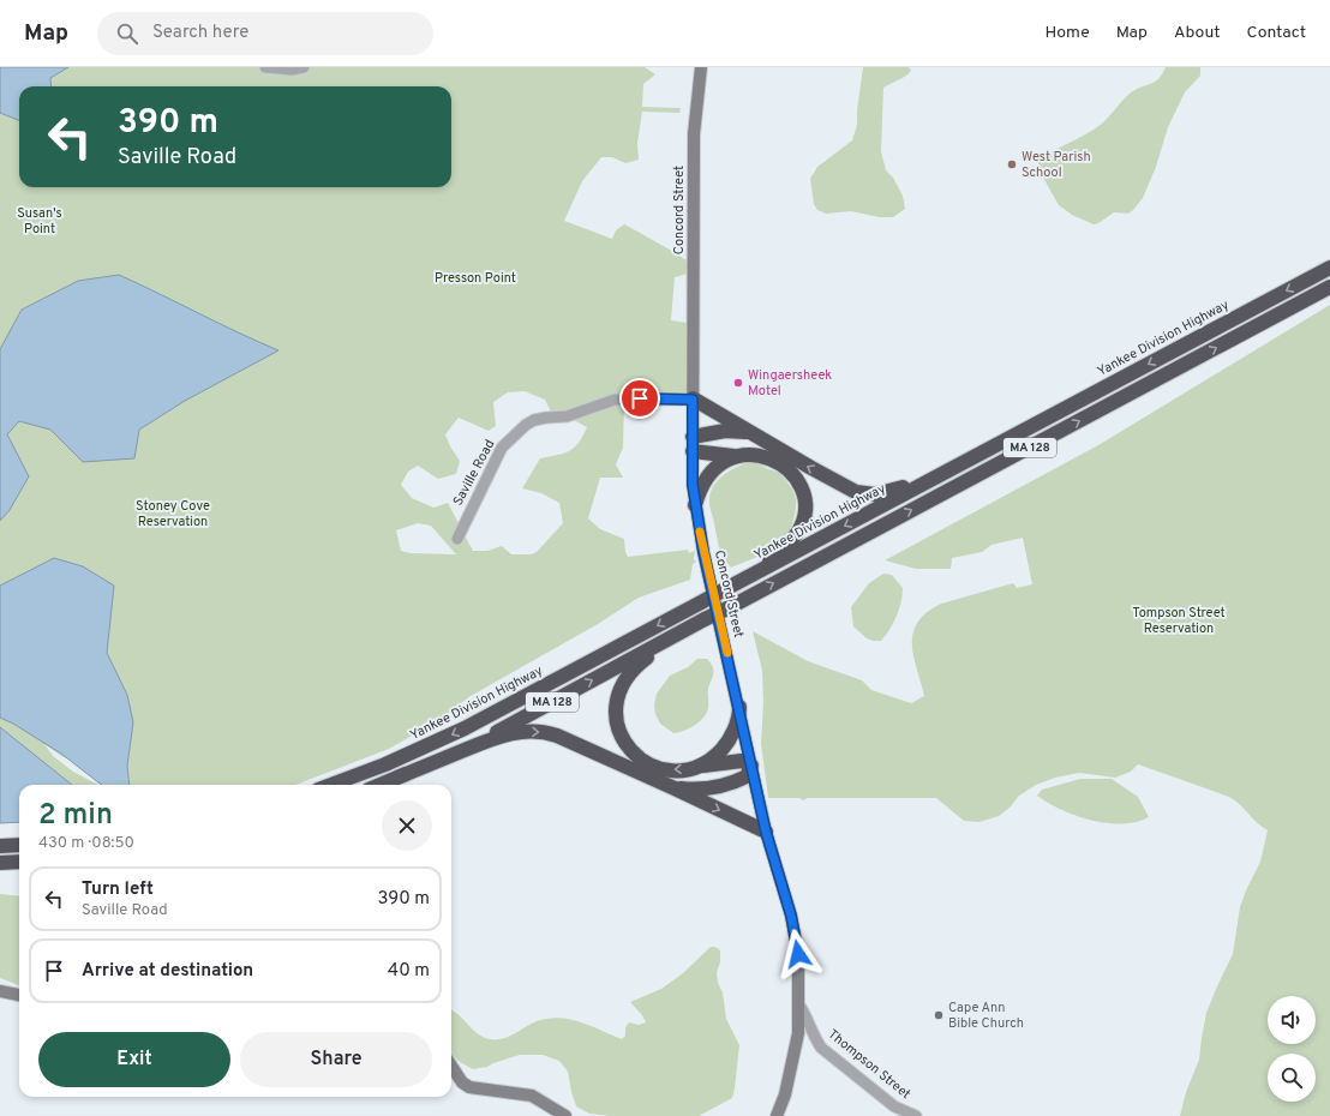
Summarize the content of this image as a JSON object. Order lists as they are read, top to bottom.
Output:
{
  "streets": {
    "highway": ["Yankee Division Highway", "MA 128"],
    "main road": ["Concord Street"],
    "street": ["Saville Road", "Thompson Street"]
  },
  "crossings": [
    ["Concord Street", "Saville Road"],
    ["Concord Street", "Thompson Street"]
  ],
  "parks": [
    "Susan's Point",
    "Presson Point",
    "Stoney Cove Reservation",
    "Tompson Street Reservation"
  ],
  "places": ["West Parish School", "Wingaersheek Motel", "Cape Ann Bible Church"],
  "page": {
    "header": "Map",
    "search": "Search here",
    "nav": [
      "Home",
      "Map",
      "About",
      "Contact"
    ],
    "turn": ["390 m", "Saville Road"],
    "heading": ["2 min", "430 m · 08:50"],
    "list": [
      {
        "name": "Turn left",
        "note": "Saville Road",
        "value": "390 m"
      },
      {
        "name": "Arrive at destination",
        "value": "40 m"
      }
    ],
    "buttons": ["Exit", "Share"]
  }
}
